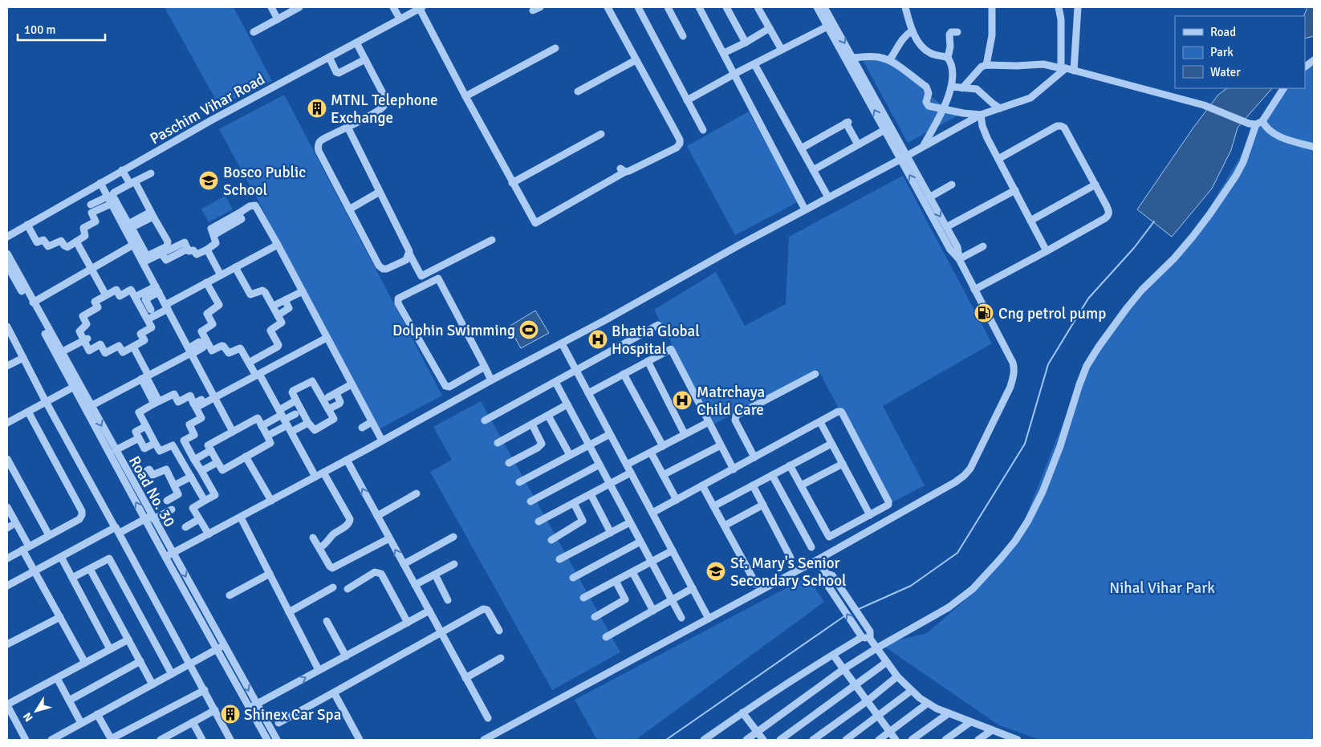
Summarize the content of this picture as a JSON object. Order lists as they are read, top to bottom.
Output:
{
  "streets": {
    "street": ["Paschim Vihar Road", "Road No. 30"]
  },
  "parks": ["Nihal Vihar Park"],
  "places": {
    "building": ["MTNL Telephone Exchange", "Shinex Car Spa"],
    "school or university": ["Bosco Public School", "St. Mary's Senior Secondary School"],
    "fuel station": ["Cng petrol pump"],
    "sports": ["Dolphin Swimming"],
    "hospital": ["Bhatia Global Hospital", "Matrchaya Child Care"]
  },
  "legend": ["Road", "Park", "Water"],
  "scale_bar": "100 m",
  "north": "bottom left"
}
